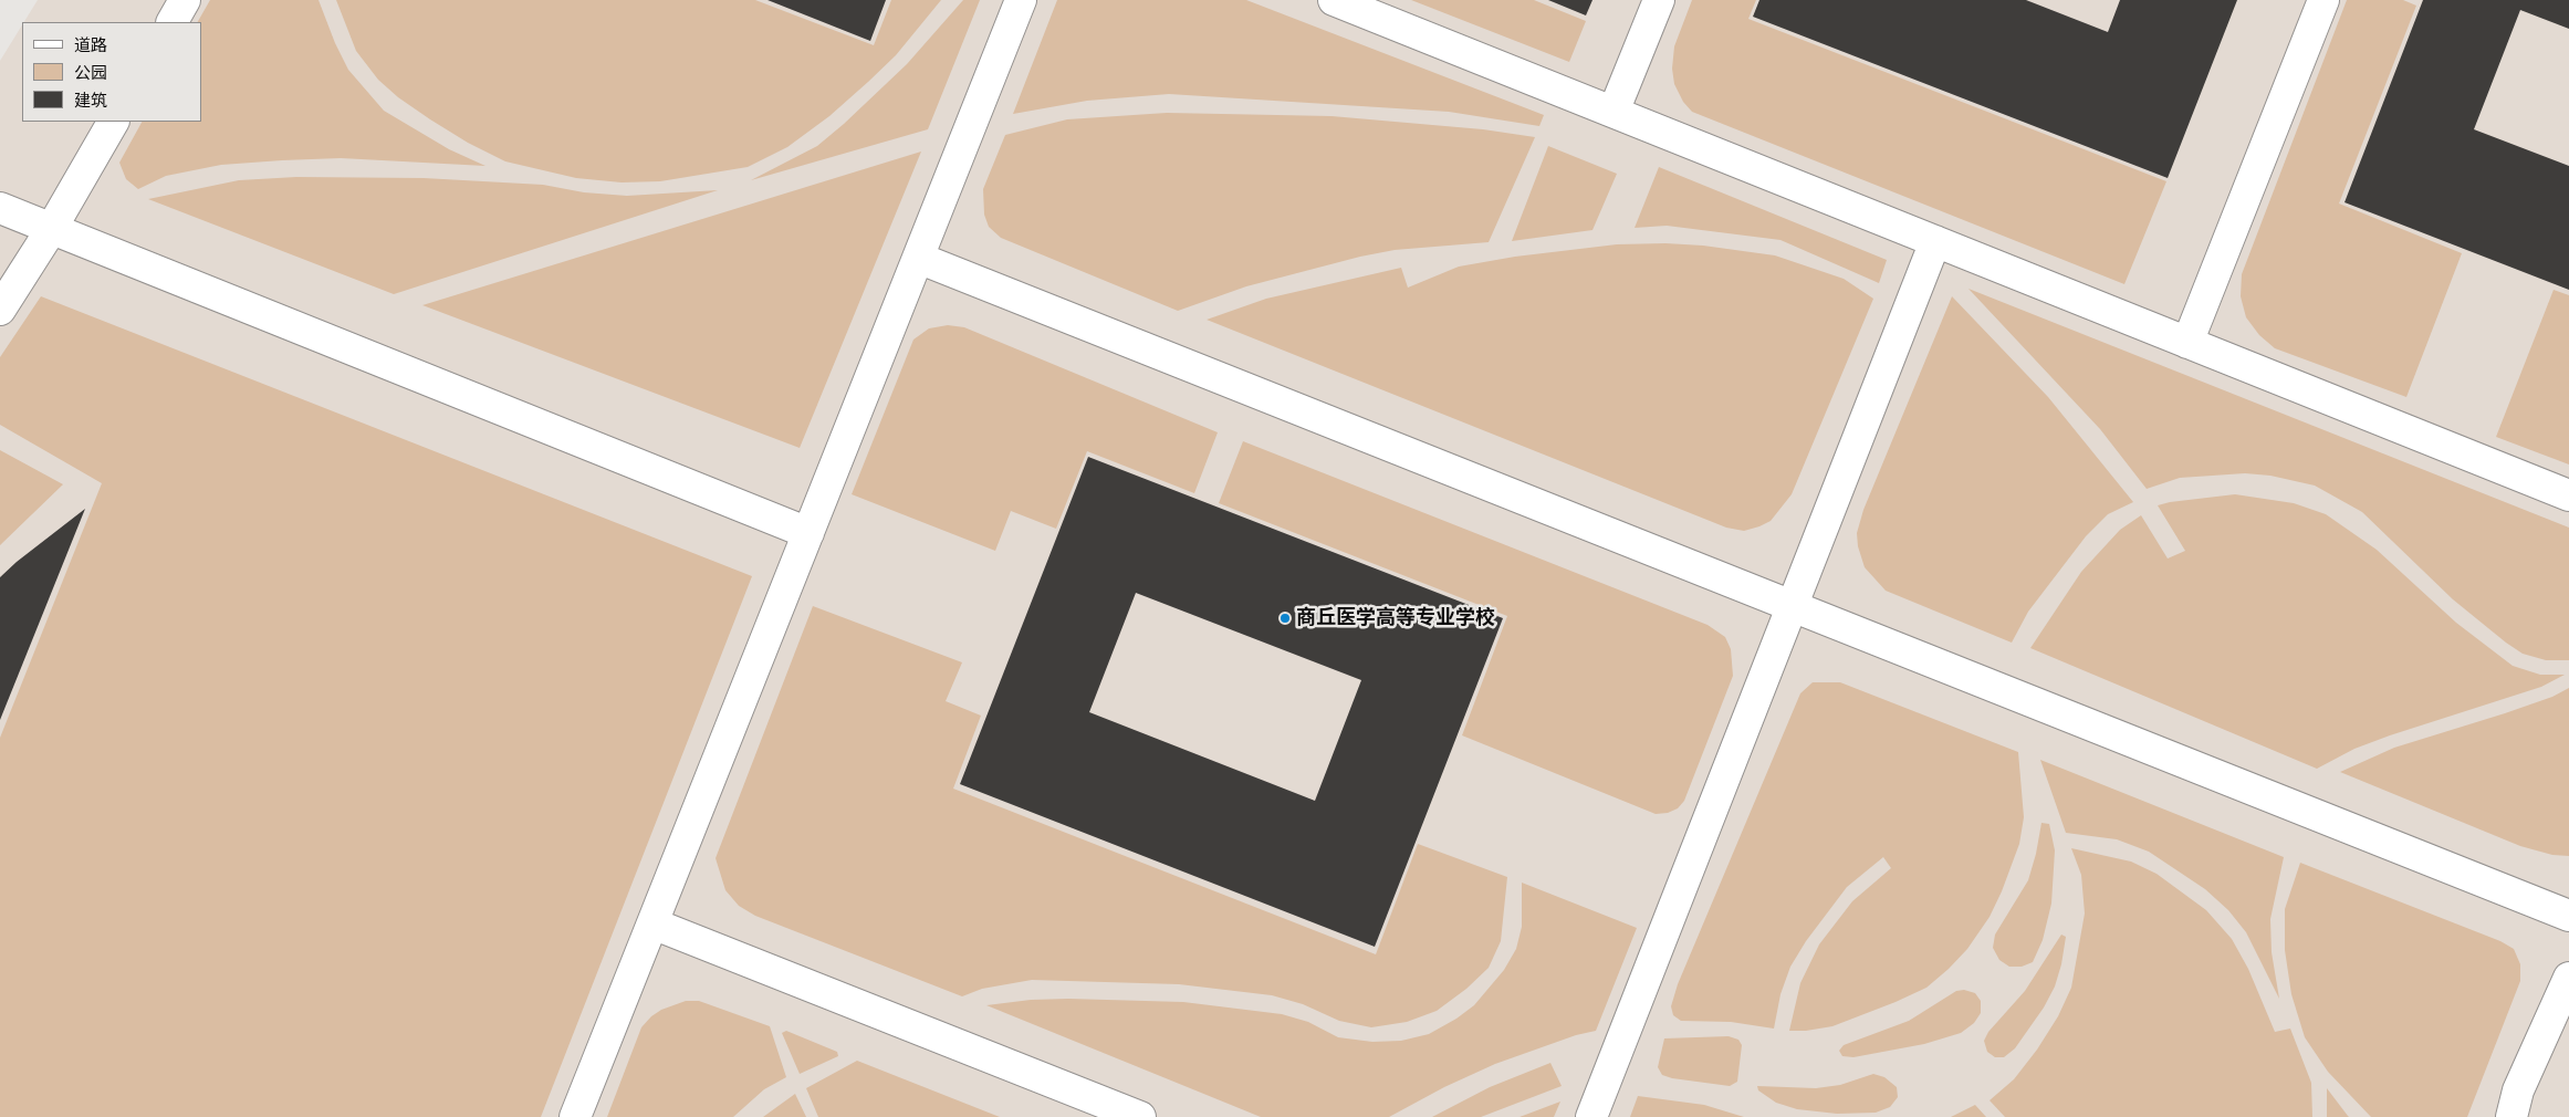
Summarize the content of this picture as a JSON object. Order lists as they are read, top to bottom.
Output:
{
  "places": ["商丘医学高等专业学校"],
  "legend": ["道路", "公园", "建筑"]
}
